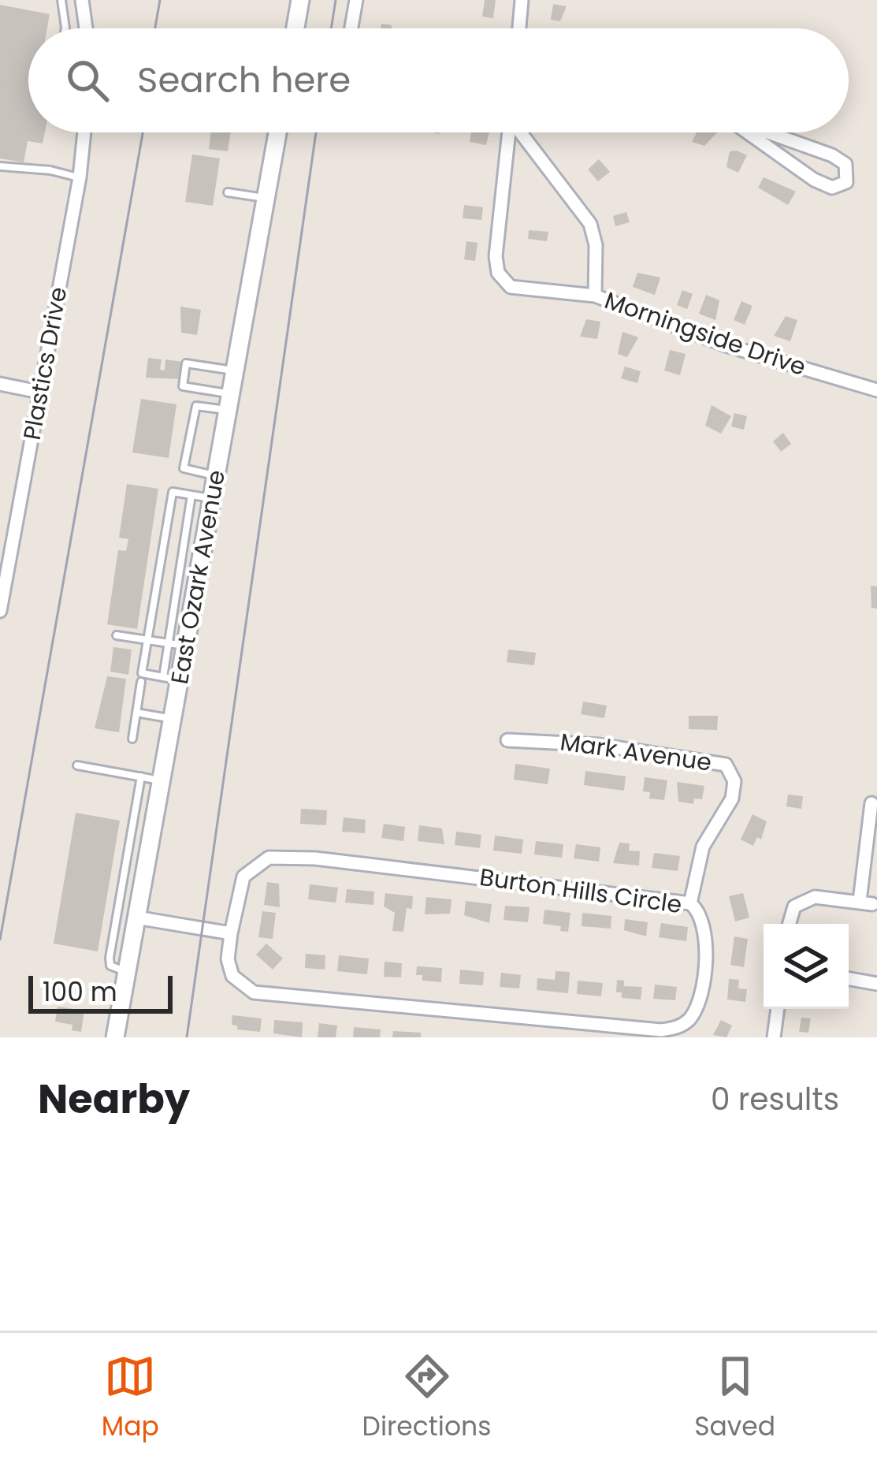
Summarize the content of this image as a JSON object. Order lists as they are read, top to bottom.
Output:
{
  "streets": {
    "main road": ["East Ozark Avenue"],
    "street": [
      "Morningside Drive",
      "Plastics Drive",
      "Mark Avenue",
      "Burton Hills Circle"
    ]
  },
  "crossings": [
    ["Mark Avenue", "Burton Hills Circle"]
  ],
  "scale_bar": "100 m",
  "page": {
    "search": "Search here",
    "scale": "100 m",
    "heading": ["Nearby", "0 results"],
    "nav": ["Map", "Directions", "Saved"]
  }
}
